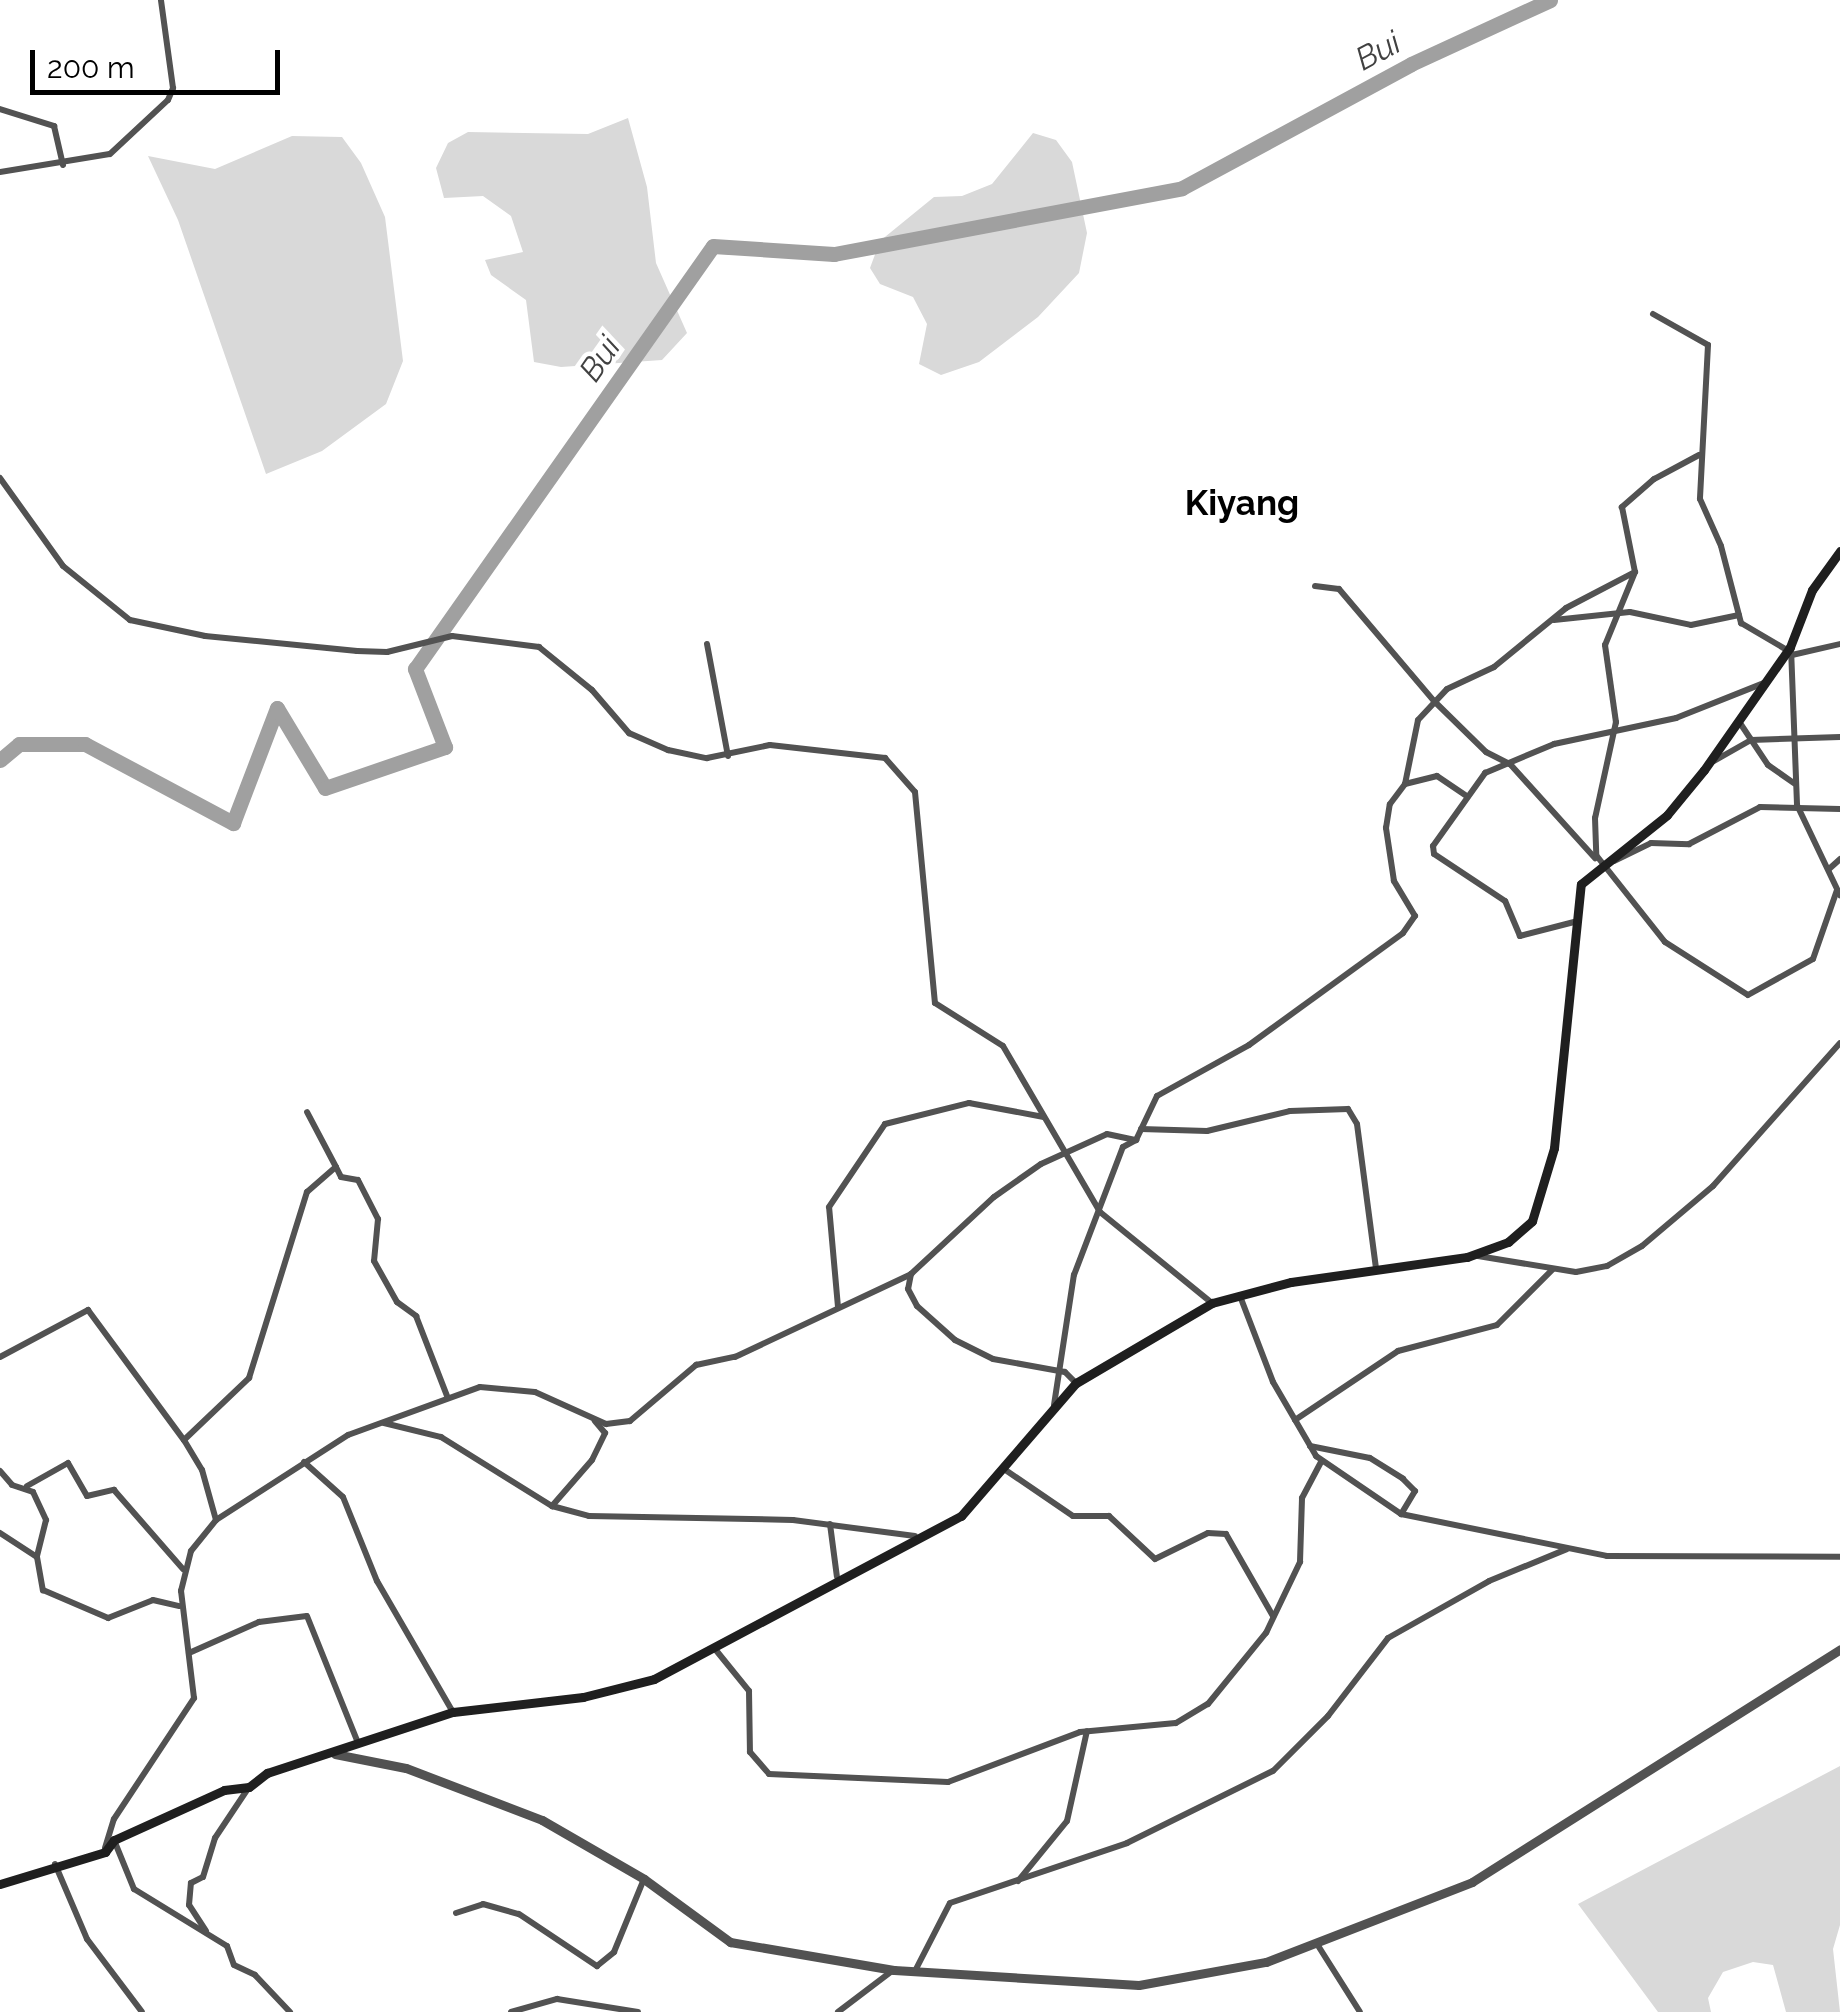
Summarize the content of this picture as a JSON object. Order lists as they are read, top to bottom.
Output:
{
  "districts": ["Kiyang"],
  "water": ["Bui"],
  "scale_bar": "200 m"
}
